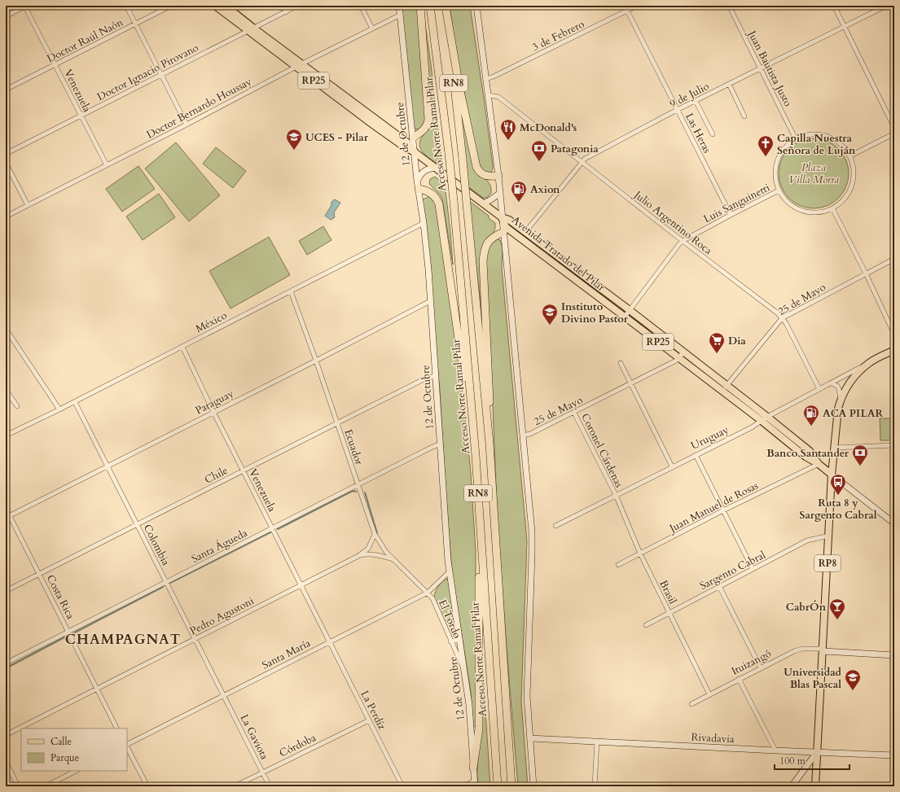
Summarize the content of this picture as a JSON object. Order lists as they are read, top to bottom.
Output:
{
  "streets": {
    "highway": ["RN8", "Acceso Norte Ramal Pilar"],
    "main road": [
      "RP25",
      "Avenida Tratado del Pilar",
      "Uruguay",
      "RP8"
    ],
    "street": [
      "3 de Febrero",
      "Doctor Raúl Naón",
      "Juan Bautista Justo",
      "Doctor Ignacio Pirovano",
      "Venezuela",
      "9 de Julio",
      "Doctor Bernardo Houssay",
      "Las Heras",
      "12 de Octubre",
      "Luis Sanguinetti",
      "Julio Argentino Roca",
      "25 de Mayo",
      "México",
      "Paraguay",
      "Ecuador",
      "Coronel Cárdenas",
      "Chile",
      "Juan Manuel de Rosas",
      "Colombia",
      "Santa Águeda",
      "Sargento Cabral",
      "Brasil",
      "Costa Rica",
      "Pedro Agustoni",
      "El Tordo",
      "Santa María",
      "Ituizangó",
      "La Perdíz",
      "La Gaviota",
      "Rivadavia",
      "Córdoba"
    ]
  },
  "crossings": [
    ["3 de Febrero", "Las Heras"],
    ["Doctor Raúl Naón", "Venezuela"],
    ["Juan Bautista Justo", "9 de Julio"],
    ["Juan Bautista Justo", "Luis Sanguinetti"],
    ["Doctor Ignacio Pirovano", "RP25"],
    ["Doctor Ignacio Pirovano", "Venezuela"],
    ["RP25", "Doctor Bernardo Houssay"],
    ["RP25", "12 de Octubre"],
    ["RP25", "Avenida Tratado del Pilar"],
    ["RP25", "RP8"],
    ["Venezuela", "Doctor Bernardo Houssay"],
    ["Venezuela", "México"],
    ["Venezuela", "Paraguay"],
    ["Venezuela", "Chile"],
    ["Venezuela", "Santa Águeda"],
    ["Venezuela", "Pedro Agustoni"],
    ["Venezuela", "Santa María"],
    ["Venezuela", "La Perdíz"],
    ["9 de Julio", "Las Heras"],
    ["9 de Julio", "Julio Argentino Roca"],
    ["9 de Julio", "Avenida Tratado del Pilar"],
    ["Doctor Bernardo Houssay", "12 de Octubre"],
    ["Las Heras", "Luis Sanguinetti"],
    ["12 de Octubre", "México"],
    ["12 de Octubre", "Paraguay"],
    ["12 de Octubre", "Chile"],
    ["12 de Octubre", "Santa Águeda"],
    ["12 de Octubre", "El Tordo"],
    ["12 de Octubre", "Santa María"],
    ["Luis Sanguinetti", "Julio Argentino Roca"],
    ["Luis Sanguinetti", "Avenida Tratado del Pilar"],
    ["Julio Argentino Roca", "25 de Mayo"],
    ["Julio Argentino Roca", "Uruguay"],
    ["Avenida Tratado del Pilar", "25 de Mayo"],
    ["Avenida Tratado del Pilar", "Uruguay"],
    ["Avenida Tratado del Pilar", "Juan Manuel de Rosas"],
    ["Avenida Tratado del Pilar", "RP8"],
    ["25 de Mayo", "Coronel Cárdenas"],
    ["México", "Ecuador"],
    ["México", "Colombia"],
    ["Paraguay", "Ecuador"],
    ["Paraguay", "Colombia"],
    ["Paraguay", "Costa Rica"],
    ["Uruguay", "Coronel Cárdenas"],
    ["Uruguay", "RP8"],
    ["Uruguay", "Brasil"],
    ["Ecuador", "Chile"],
    ["Ecuador", "Santa Águeda"],
    ["Ecuador", "Pedro Agustoni"],
    ["Ecuador", "El Tordo"],
    ["Ecuador", "Santa María"],
    ["Coronel Cárdenas", "Brasil"],
    ["Chile", "Colombia"],
    ["Chile", "Costa Rica"],
    ["Juan Manuel de Rosas", "Brasil"],
    ["Colombia", "Santa Águeda"],
    ["Colombia", "Pedro Agustoni"],
    ["Colombia", "Santa María"],
    ["Colombia", "La Gaviota"],
    ["Santa Águeda", "Costa Rica"],
    ["RP8", "Sargento Cabral"],
    ["RP8", "Ituizangó"],
    ["RP8", "Rivadavia"],
    ["Sargento Cabral", "Brasil"],
    ["Brasil", "Ituizangó"],
    ["Costa Rica", "Pedro Agustoni"],
    ["El Tordo", "Santa María"],
    ["Santa María", "La Perdíz"],
    ["Santa María", "La Gaviota"],
    ["La Perdíz", "Córdoba"],
    ["La Gaviota", "Córdoba"]
  ],
  "districts": ["CHAMPAGNAT"],
  "parks": ["Plaza Villa Morra"],
  "places": {
    "restaurant": ["McDonald's"],
    "school or university": ["UCES - Pilar", "Instituto Divino Pastor", "Universidad Blas Pascal"],
    "church": ["Capilla Nuestra Señora de Luján"],
    "bank": ["Patagonia", "Banco Santander"],
    "fuel station": ["Axion", "ACA PILAR"],
    "supermarket": ["Dia"],
    "bus stop": ["Ruta 8 y Sargento Cabral"],
    "bar": ["CabrÓn"]
  },
  "legend": ["Calle", "Parque"],
  "scale_bar": "100 m"
}
